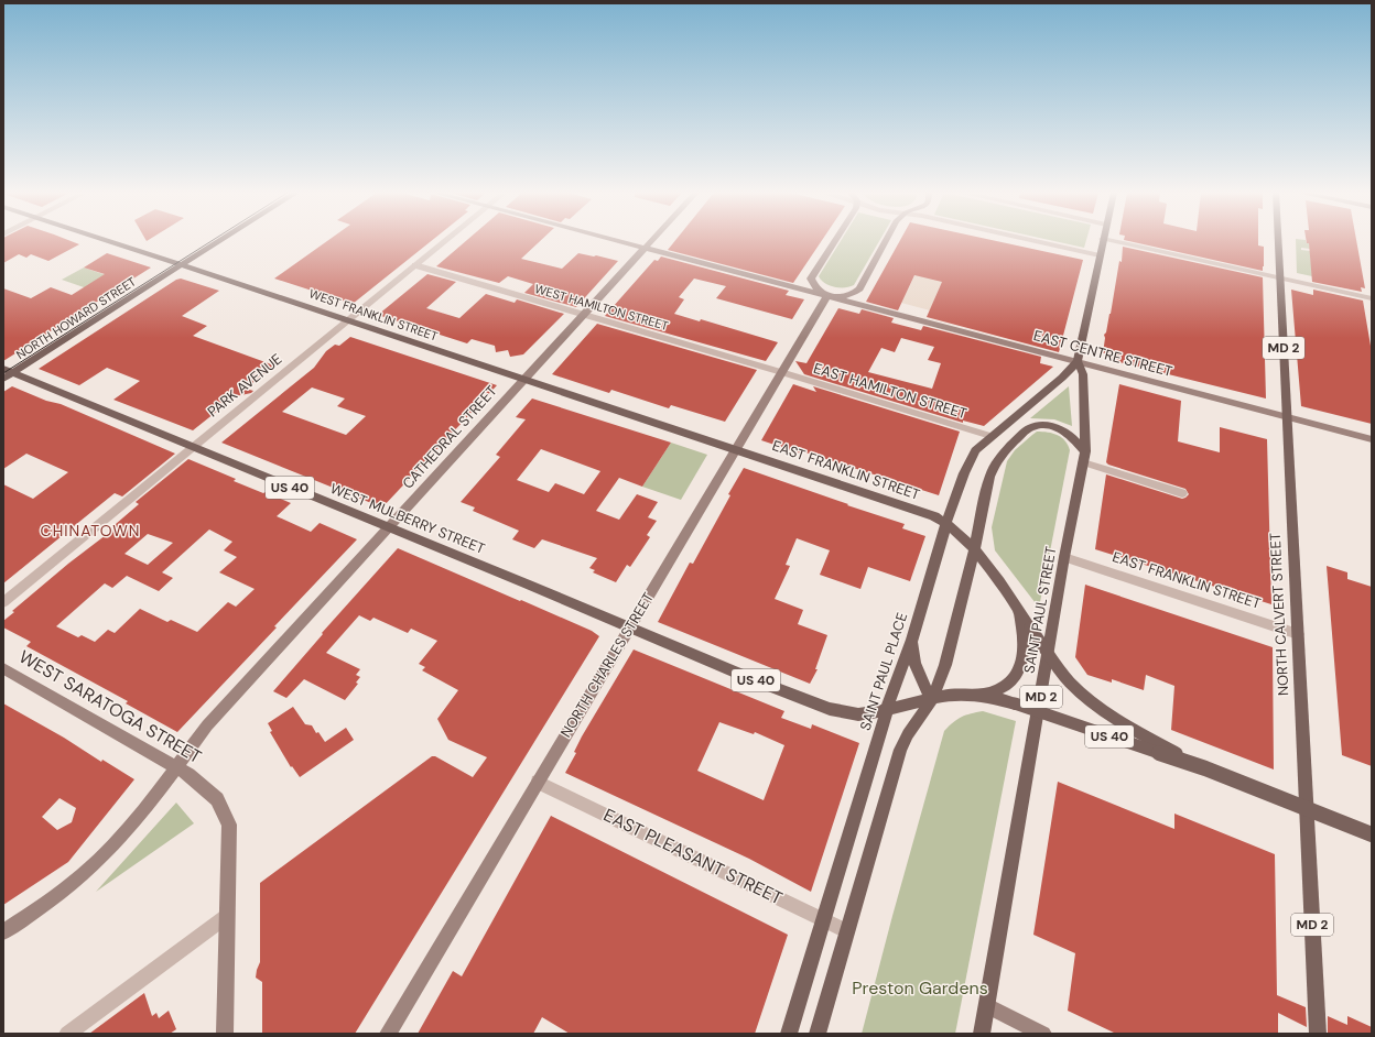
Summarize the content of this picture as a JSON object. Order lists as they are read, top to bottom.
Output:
{
  "streets": {
    "main road": [
      "WEST FRANKLIN STREET",
      "NORTH HOWARD STREET",
      "MD 2",
      "EAST CENTRE STREET",
      "CATHEDRAL STREET",
      "EAST FRANKLIN STREET",
      "US 40",
      "WEST MULBERRY STREET",
      "SAINT PAUL STREET",
      "NORTH CALVERT STREET",
      "NORTH CHARLES STREET",
      "SAINT PAUL PLACE",
      "WEST SARATOGA STREET"
    ],
    "street": [
      "WEST HAMILTON STREET",
      "PARK AVENUE",
      "EAST HAMILTON STREET",
      "EAST PLEASANT STREET"
    ]
  },
  "crossings": [
    ["WEST HAMILTON STREET", "PARK AVENUE"],
    ["WEST HAMILTON STREET", "EAST HAMILTON STREET"],
    ["WEST HAMILTON STREET", "CATHEDRAL STREET"],
    ["WEST HAMILTON STREET", "NORTH CHARLES STREET"],
    ["WEST FRANKLIN STREET", "NORTH HOWARD STREET"],
    ["WEST FRANKLIN STREET", "PARK AVENUE"],
    ["WEST FRANKLIN STREET", "CATHEDRAL STREET"],
    ["WEST FRANKLIN STREET", "EAST FRANKLIN STREET"],
    ["WEST FRANKLIN STREET", "NORTH CHARLES STREET"],
    ["NORTH HOWARD STREET", "WEST MULBERRY STREET"],
    ["EAST CENTRE STREET", "CATHEDRAL STREET"],
    ["EAST CENTRE STREET", "SAINT PAUL STREET"],
    ["EAST CENTRE STREET", "NORTH CALVERT STREET"],
    ["EAST CENTRE STREET", "NORTH CHARLES STREET"],
    ["EAST CENTRE STREET", "SAINT PAUL PLACE"],
    ["PARK AVENUE", "WEST MULBERRY STREET"],
    ["EAST HAMILTON STREET", "NORTH CHARLES STREET"],
    ["EAST HAMILTON STREET", "SAINT PAUL PLACE"],
    ["CATHEDRAL STREET", "WEST MULBERRY STREET"],
    ["CATHEDRAL STREET", "WEST SARATOGA STREET"],
    ["EAST FRANKLIN STREET", "US 40"],
    ["EAST FRANKLIN STREET", "SAINT PAUL STREET"],
    ["EAST FRANKLIN STREET", "NORTH CALVERT STREET"],
    ["EAST FRANKLIN STREET", "NORTH CHARLES STREET"],
    ["EAST FRANKLIN STREET", "SAINT PAUL PLACE"],
    ["US 40", "WEST MULBERRY STREET"],
    ["US 40", "NORTH CHARLES STREET"],
    ["US 40", "SAINT PAUL PLACE"],
    ["WEST MULBERRY STREET", "NORTH CHARLES STREET"],
    ["SAINT PAUL STREET", "SAINT PAUL PLACE"],
    ["NORTH CHARLES STREET", "EAST PLEASANT STREET"],
    ["SAINT PAUL PLACE", "EAST PLEASANT STREET"]
  ],
  "districts": ["CHINATOWN"],
  "parks": ["Preston Gardens"]
}
